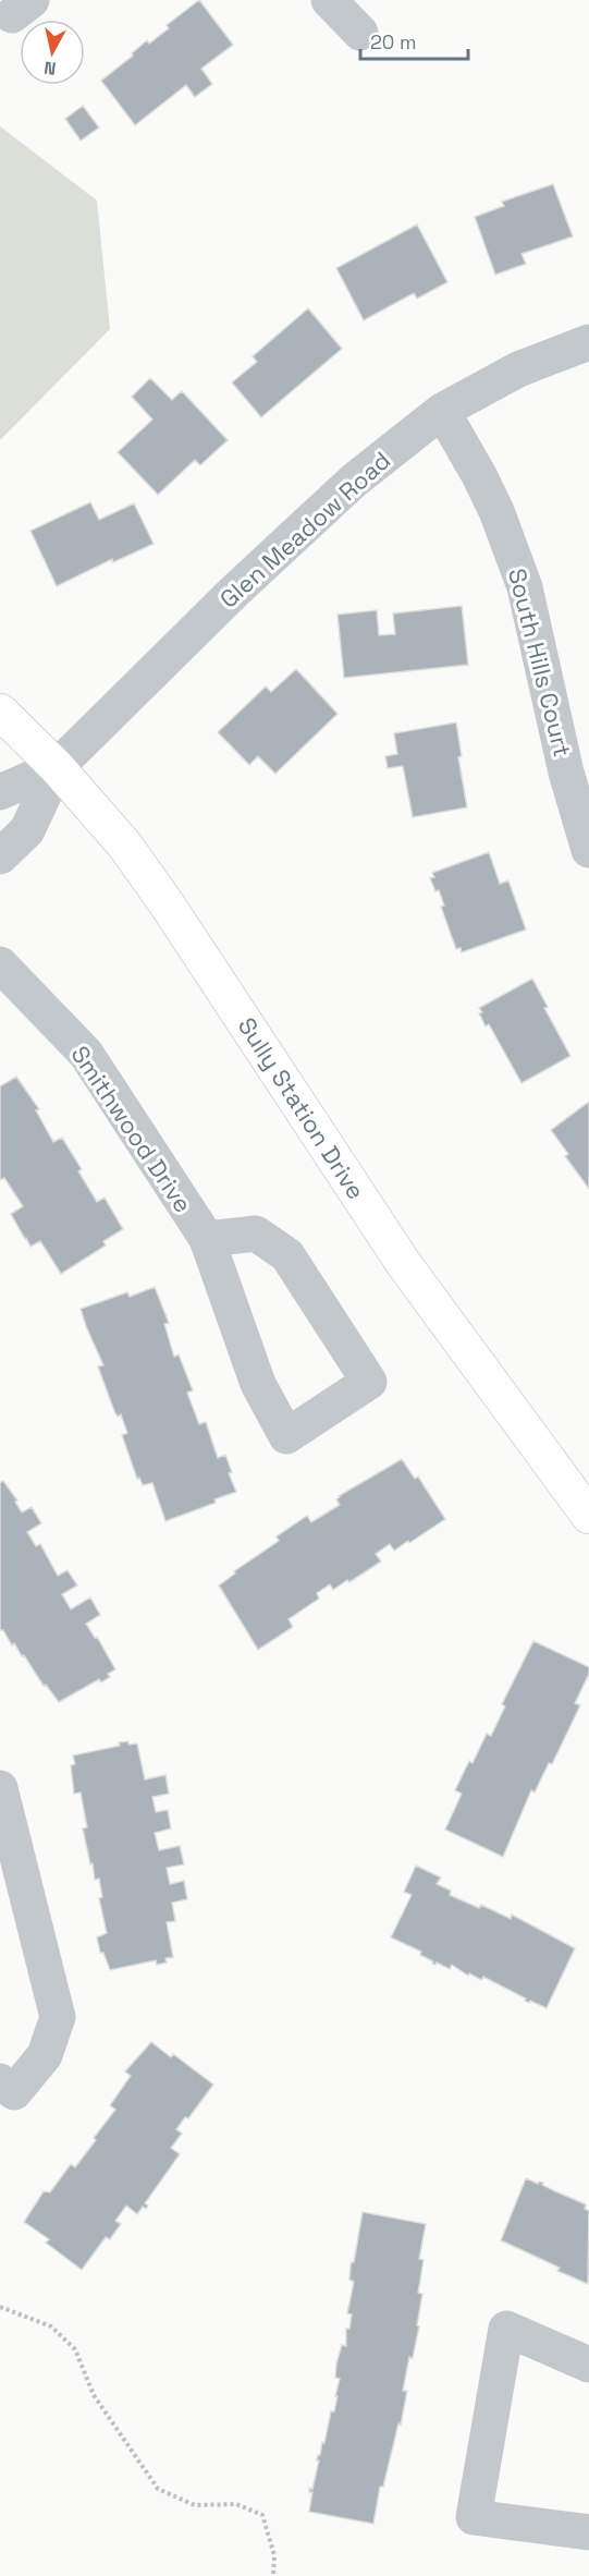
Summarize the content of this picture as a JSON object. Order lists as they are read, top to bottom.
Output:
{
  "streets": {
    "street": [
      "Glen Meadow Road",
      "South Hills Court",
      "Sully Station Drive",
      "Smithwood Drive"
    ]
  },
  "crossings": [
    ["Glen Meadow Road", "South Hills Court"],
    ["Glen Meadow Road", "Sully Station Drive"]
  ],
  "scale_bar": "20 m",
  "north": "bottom"
}
